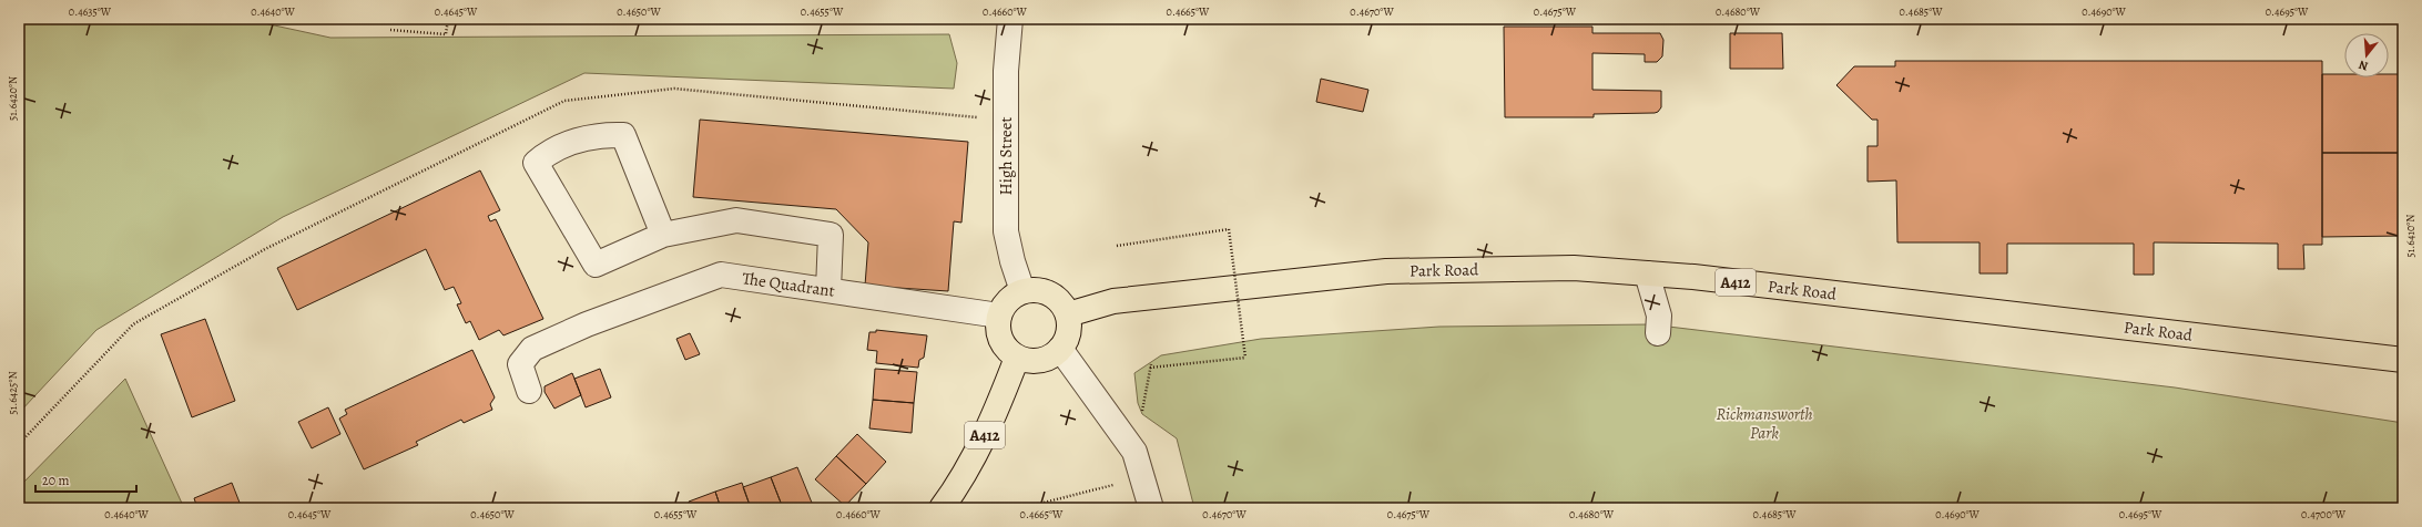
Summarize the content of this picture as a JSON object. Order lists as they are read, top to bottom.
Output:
{
  "streets": {
    "main road": ["Park Road", "A412"],
    "street": ["High Street", "The Quadrant"]
  },
  "crossings": [
    ["High Street", "Park Road"],
    ["High Street", "A412"],
    ["High Street", "The Quadrant"],
    ["Park Road", "A412"],
    ["Park Road", "The Quadrant"],
    ["A412", "The Quadrant"]
  ],
  "parks": ["Rickmansworth Park"],
  "scale_bar": "20 m",
  "north": "bottom",
  "coordinates": [
    "0.4635°W",
    "0.4640°W",
    "0.4645°W",
    "0.4650°W",
    "0.4655°W",
    "0.4660°W",
    "0.4665°W",
    "0.4670°W",
    "0.4675°W",
    "0.4680°W",
    "0.4685°W",
    "0.4690°W",
    "0.4695°W",
    "51.6420°N",
    "51.6410°N",
    "51.6425°N",
    "0.4700°W"
  ]
}
